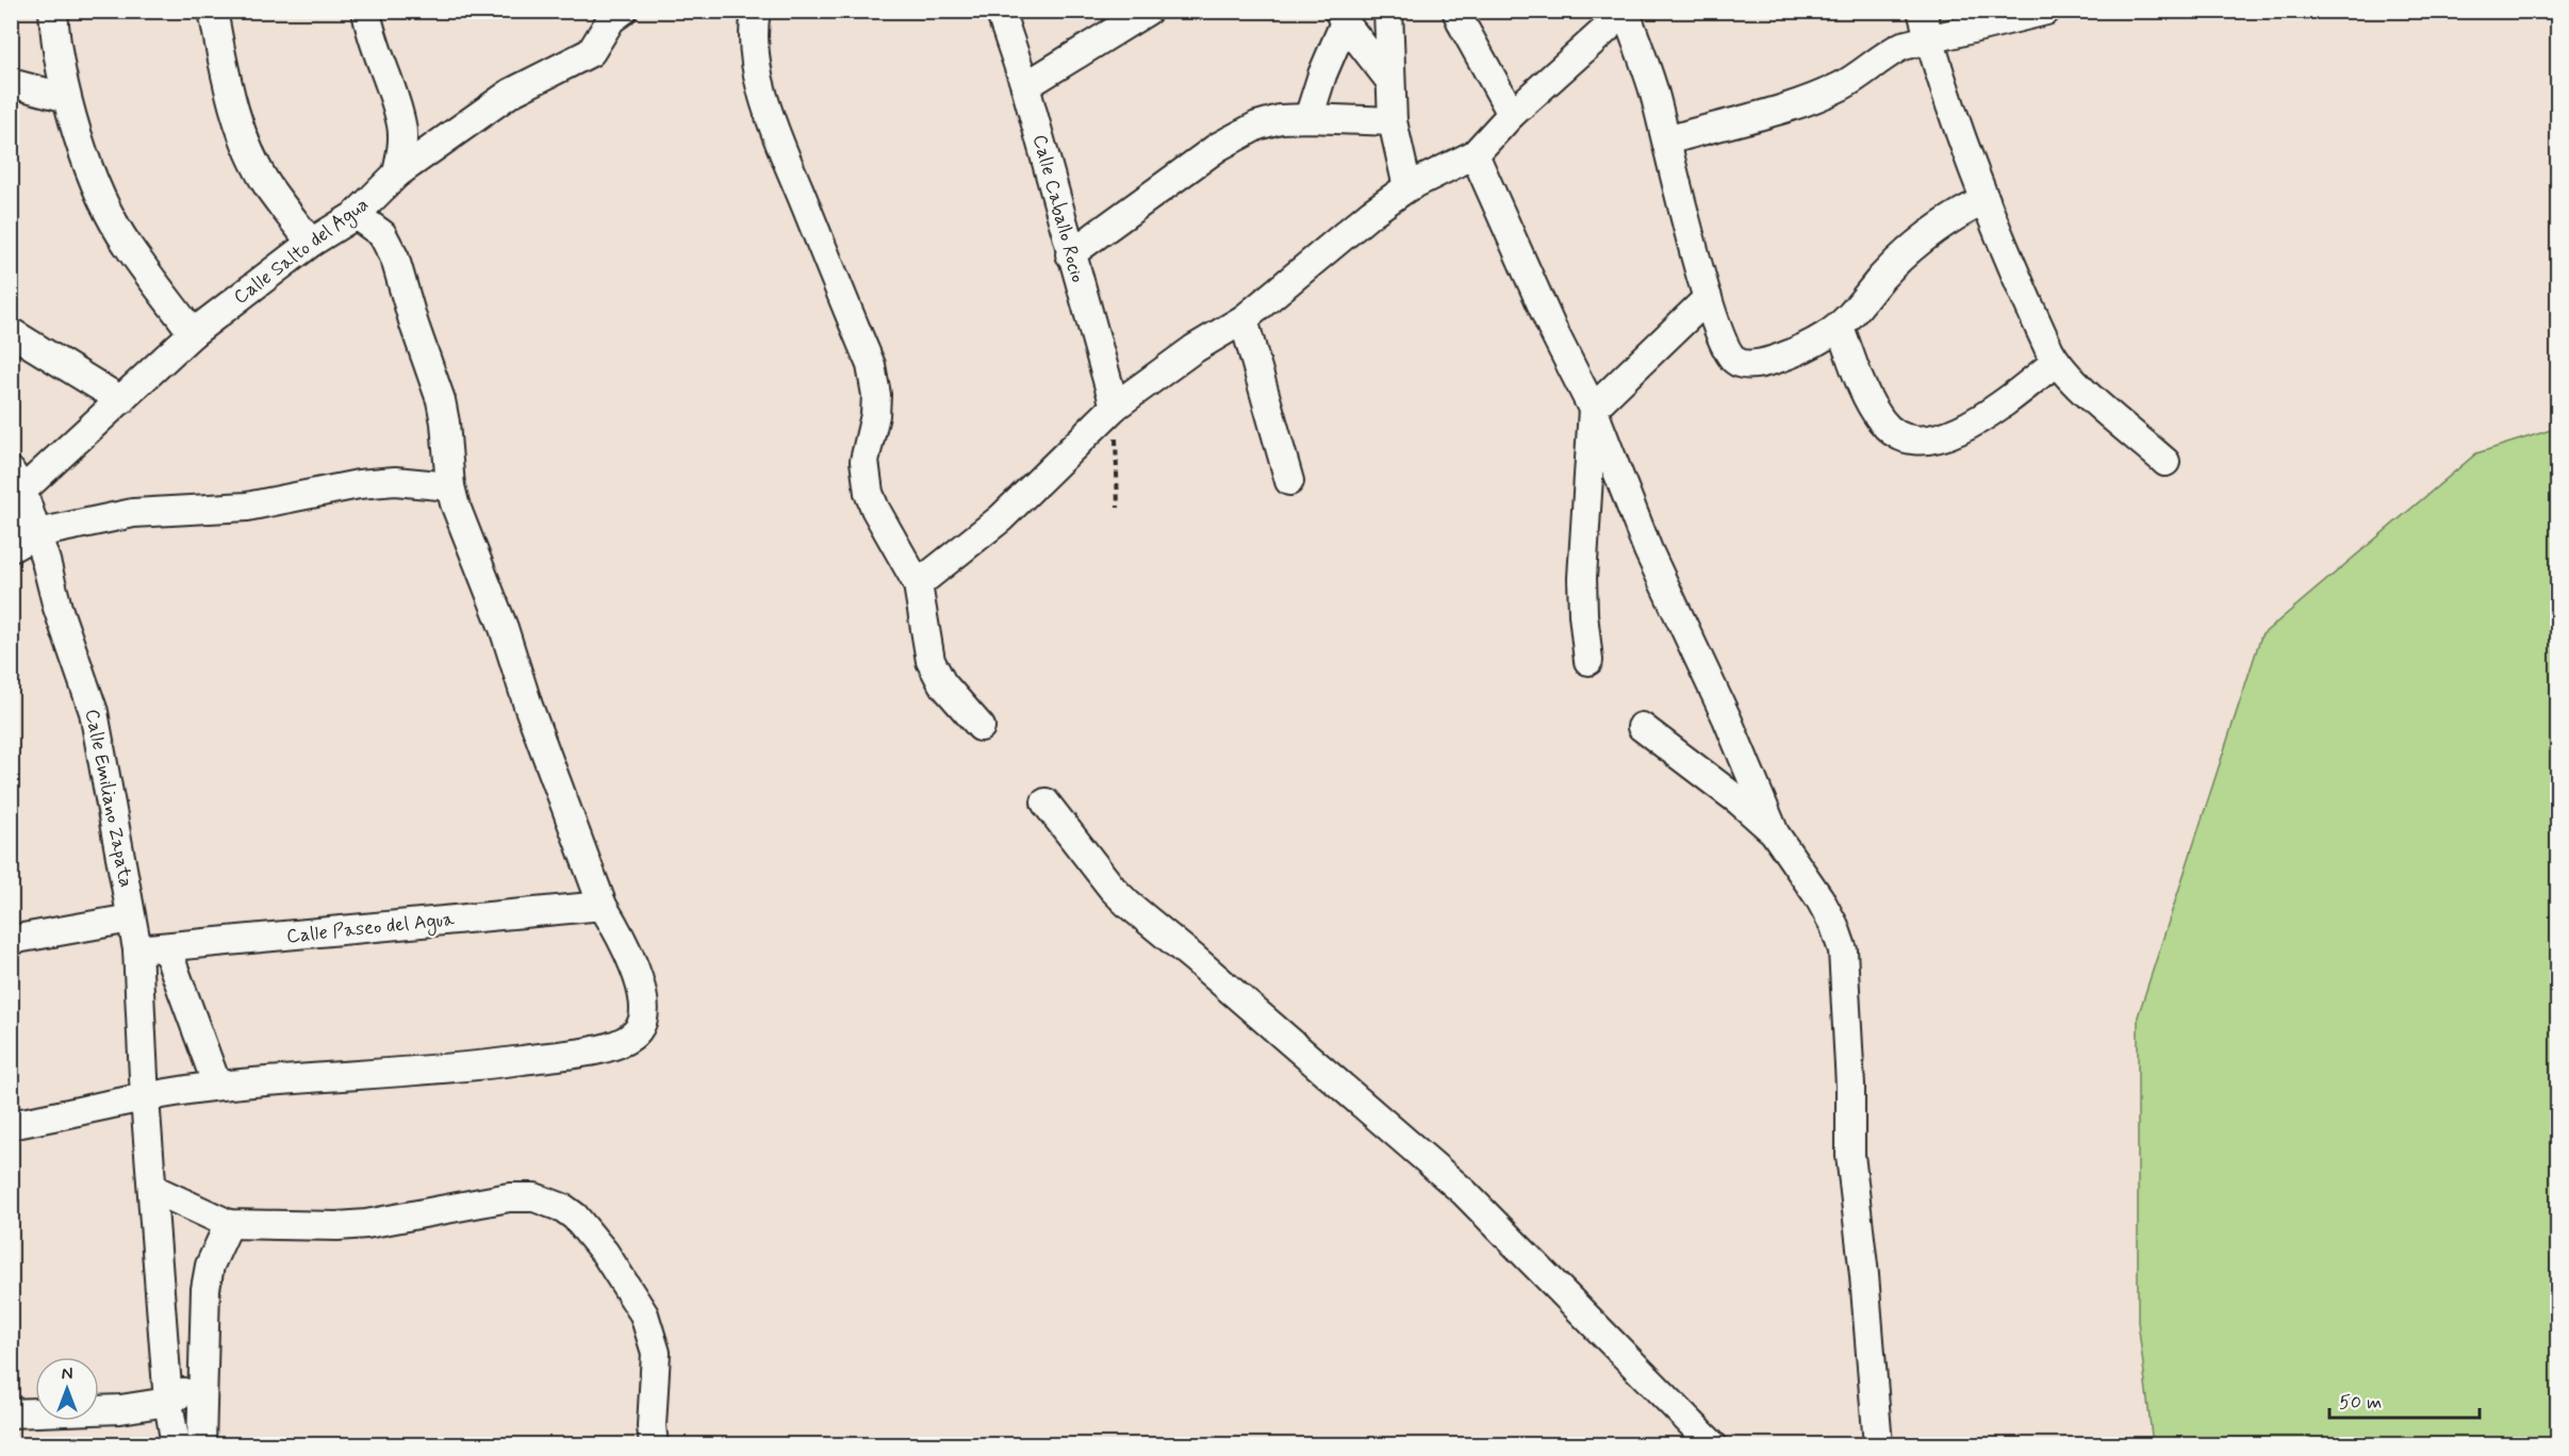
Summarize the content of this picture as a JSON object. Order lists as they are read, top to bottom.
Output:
{
  "streets": {
    "street": [
      "Calle Caballo Rocio",
      "Calle Salto del Agua",
      "Calle Emiliano Zapata",
      "Calle Paseo del Agua"
    ]
  },
  "crossings": [
    ["Calle Salto del Agua", "Calle Emiliano Zapata"],
    ["Calle Emiliano Zapata", "Calle Paseo del Agua"]
  ],
  "scale_bar": "50 m",
  "north": "top"
}
